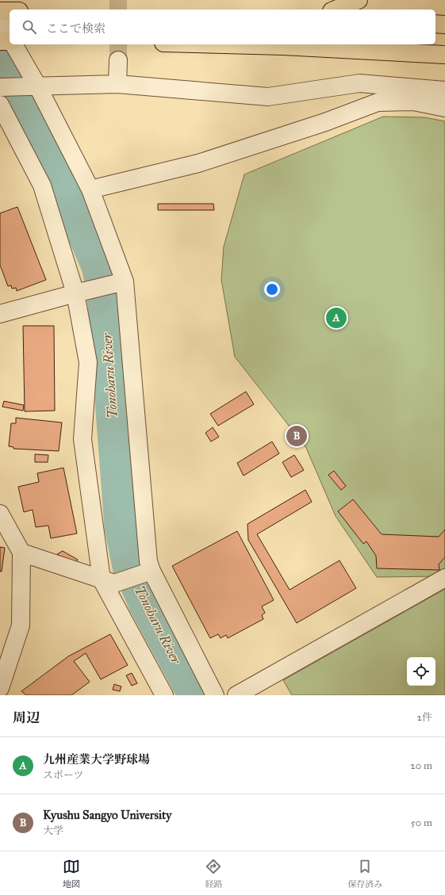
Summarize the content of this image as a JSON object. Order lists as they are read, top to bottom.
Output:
{
  "water": ["Tonoharu River"],
  "page": {
    "search": "ここで検索",
    "pins": ["A", "B"],
    "heading": ["周辺", "2件"],
    "list": [
      {
        "mark": "A",
        "name": "九州産業大学野球場",
        "note": "スポーツ",
        "value": "20 m"
      },
      {
        "mark": "B",
        "name": "Kyushu Sangyo University",
        "note": "大学",
        "value": "50 m"
      }
    ],
    "nav": ["地図", "経路", "保存済み"]
  }
}
